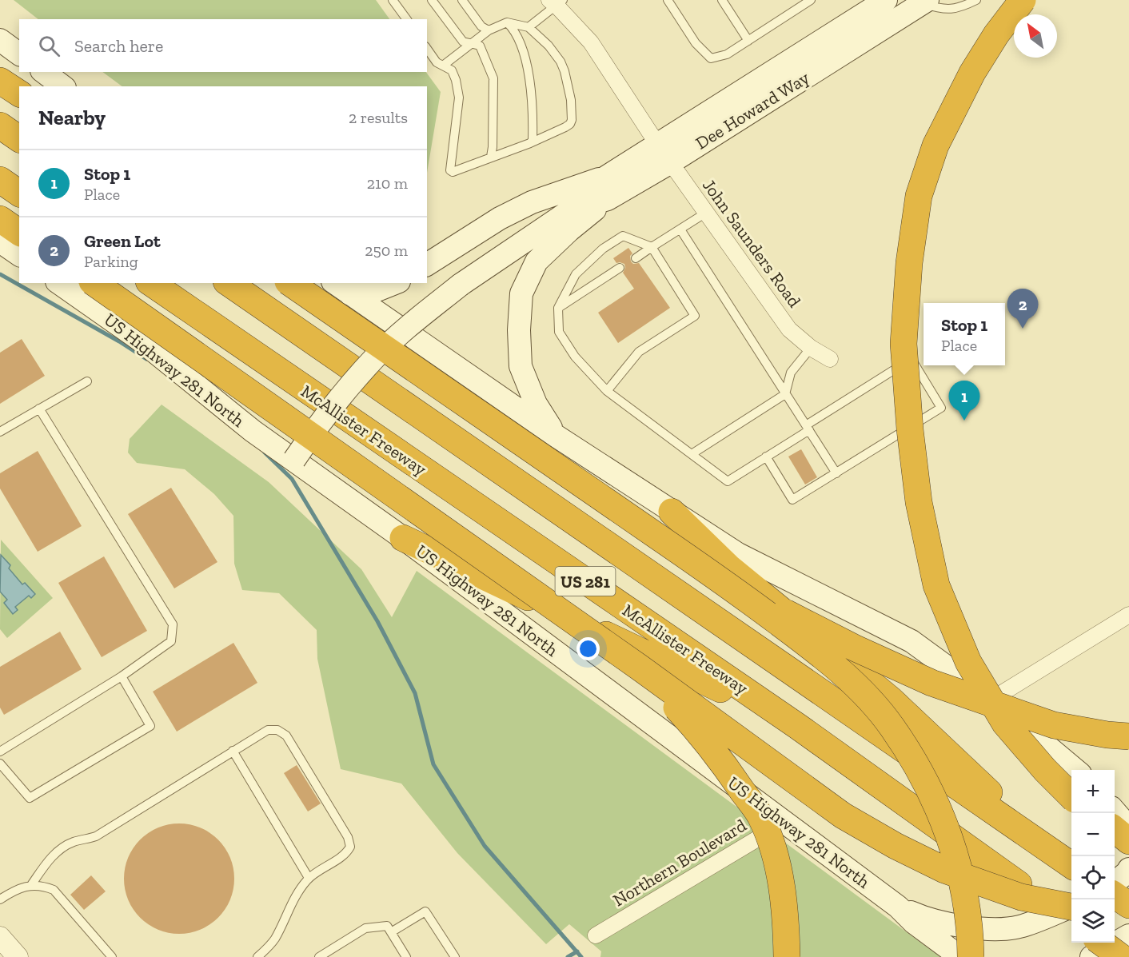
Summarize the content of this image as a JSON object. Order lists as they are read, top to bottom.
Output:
{
  "streets": {
    "highway": ["McAllister Freeway", "US 281"],
    "main road": ["Dee Howard Way", "US Highway 281 North"],
    "street": ["John Saunders Road", "Northern Boulevard"]
  },
  "crossings": [
    ["Dee Howard Way", "John Saunders Road"],
    ["Dee Howard Way", "US Highway 281 North"],
    ["US Highway 281 North", "Northern Boulevard"]
  ],
  "north": "top left",
  "page": {
    "search": "Search here",
    "heading": ["Nearby", "2 results"],
    "list": [
      {
        "mark": "1",
        "name": "Stop 1",
        "note": "Place",
        "value": "210 m"
      },
      {
        "mark": "2",
        "name": "Green Lot",
        "note": "Parking",
        "value": "250 m"
      }
    ],
    "pins": ["2", "1"],
    "popup": ["Stop 1", "Place"],
    "map_buttons": ["+", "−"]
  }
}
